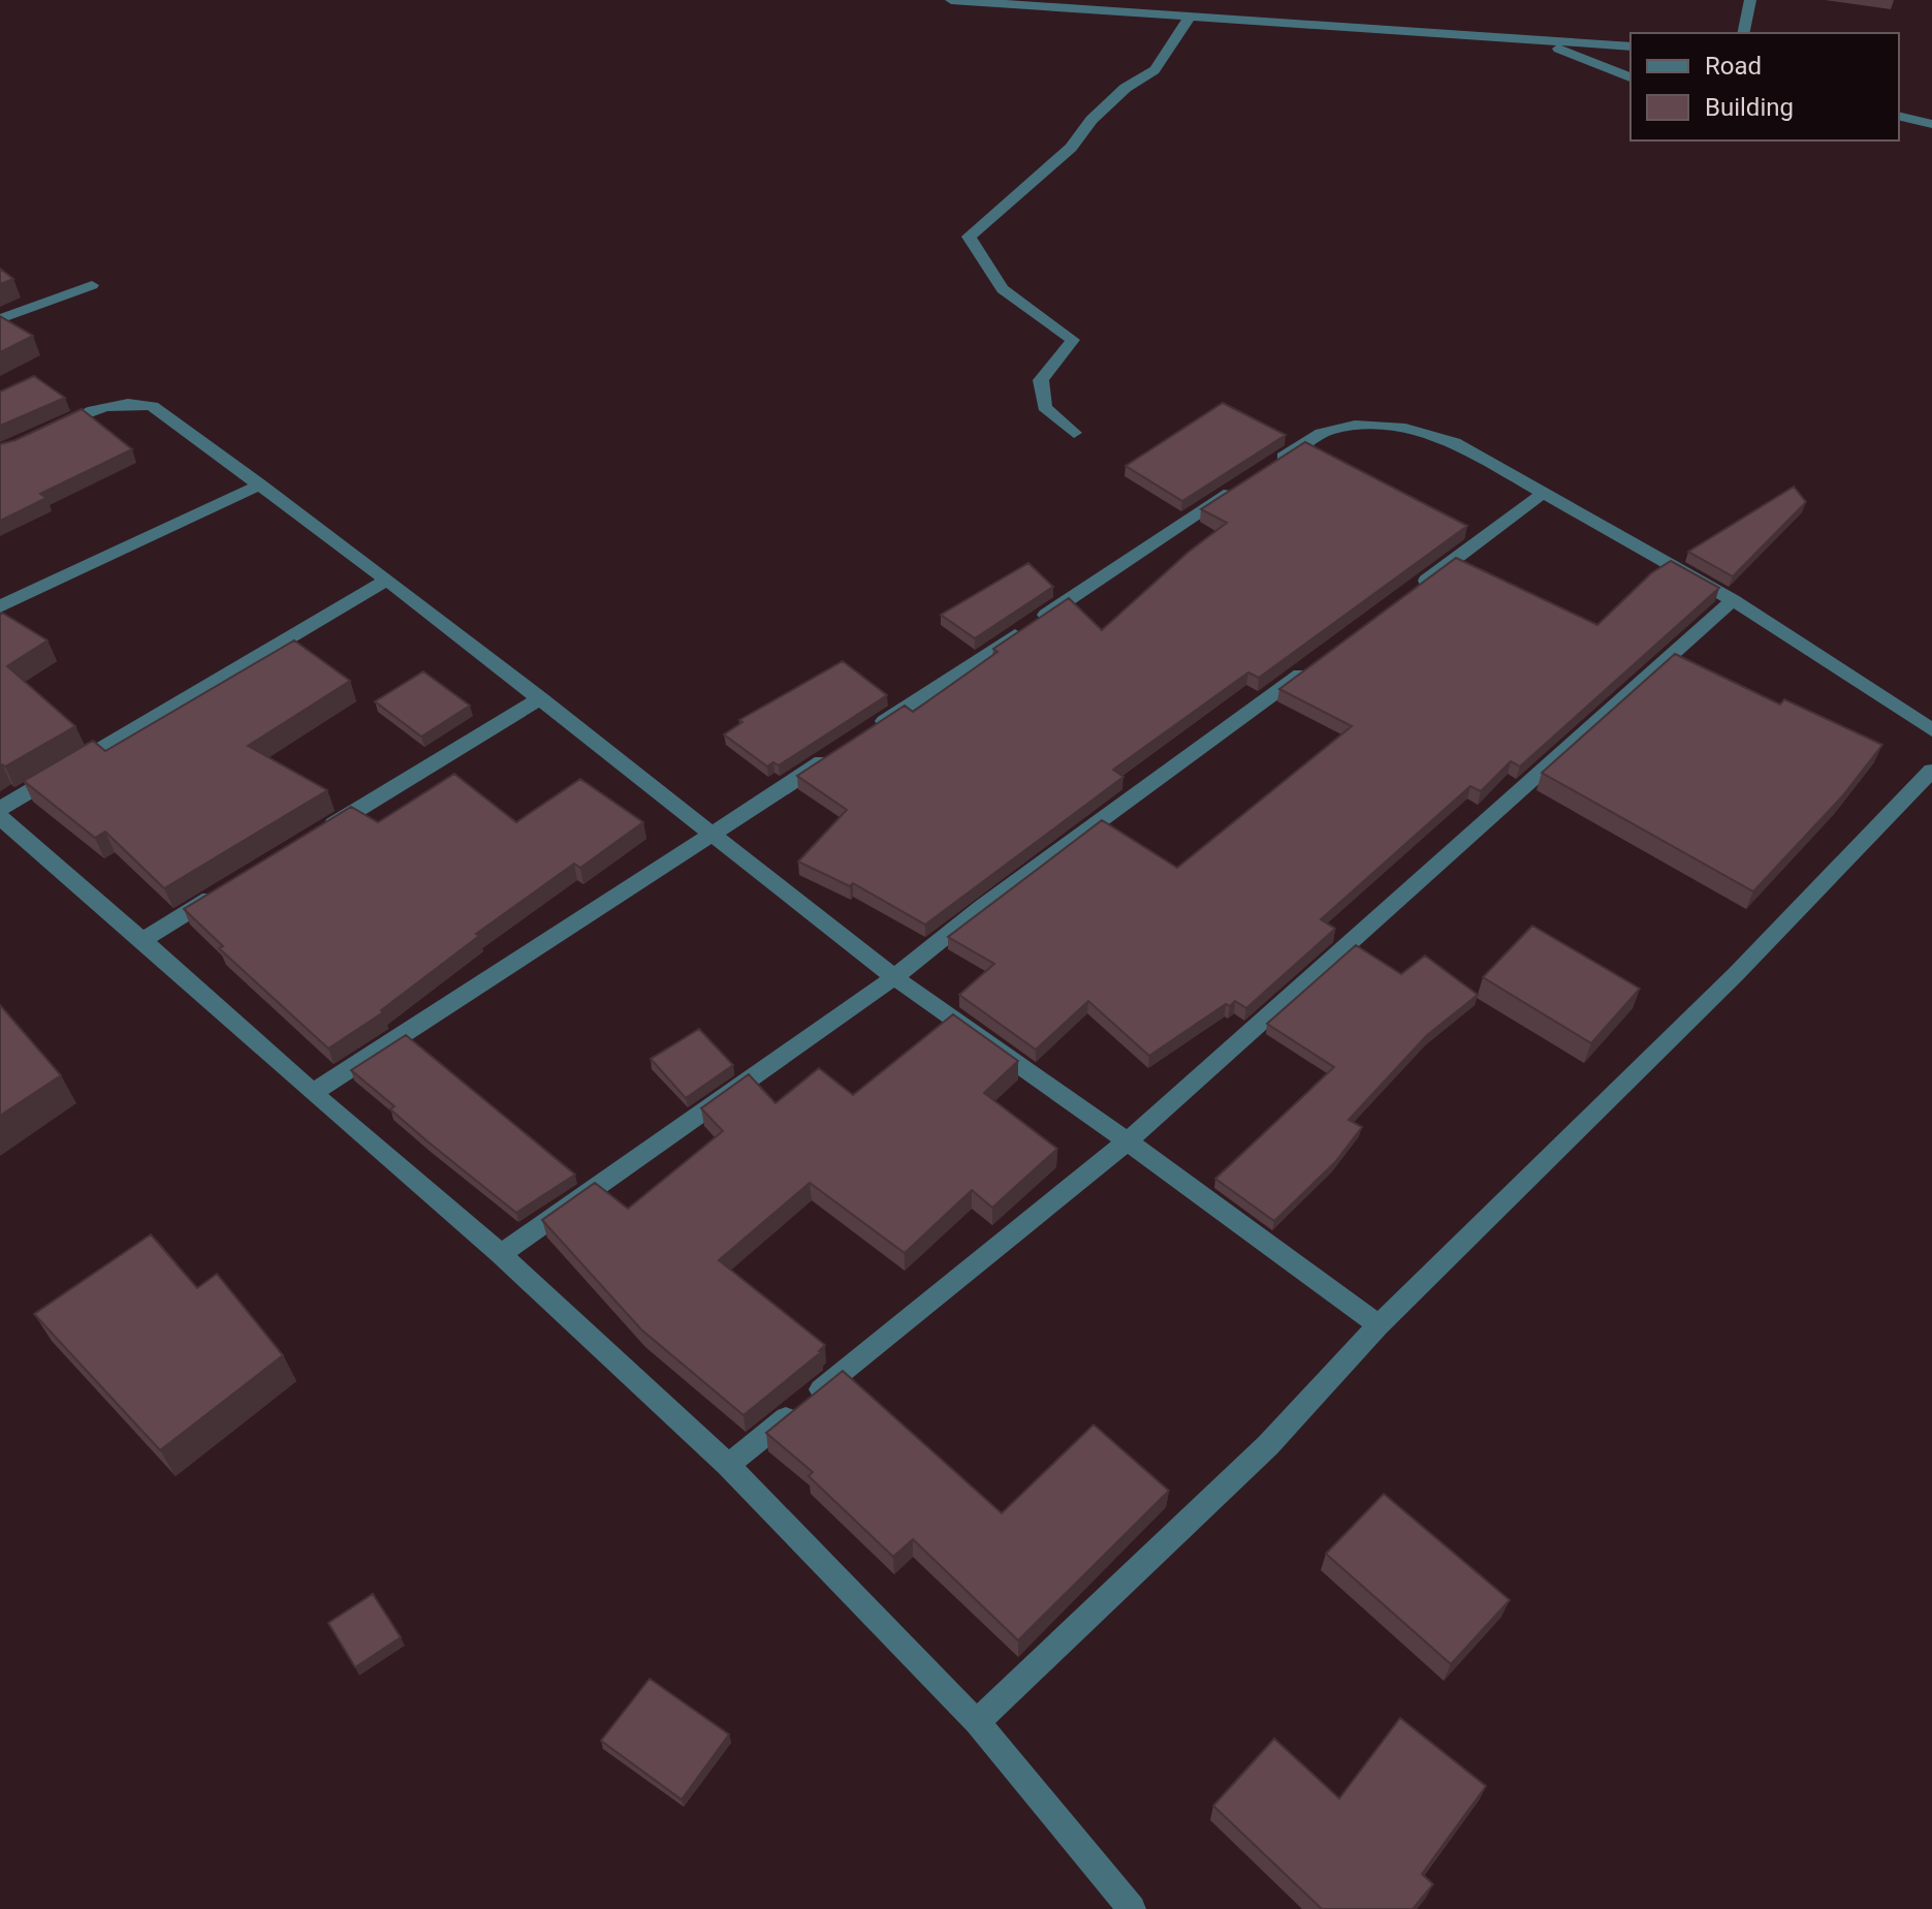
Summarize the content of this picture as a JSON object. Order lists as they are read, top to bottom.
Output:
{
  "legend": ["Road", "Building"]
}
